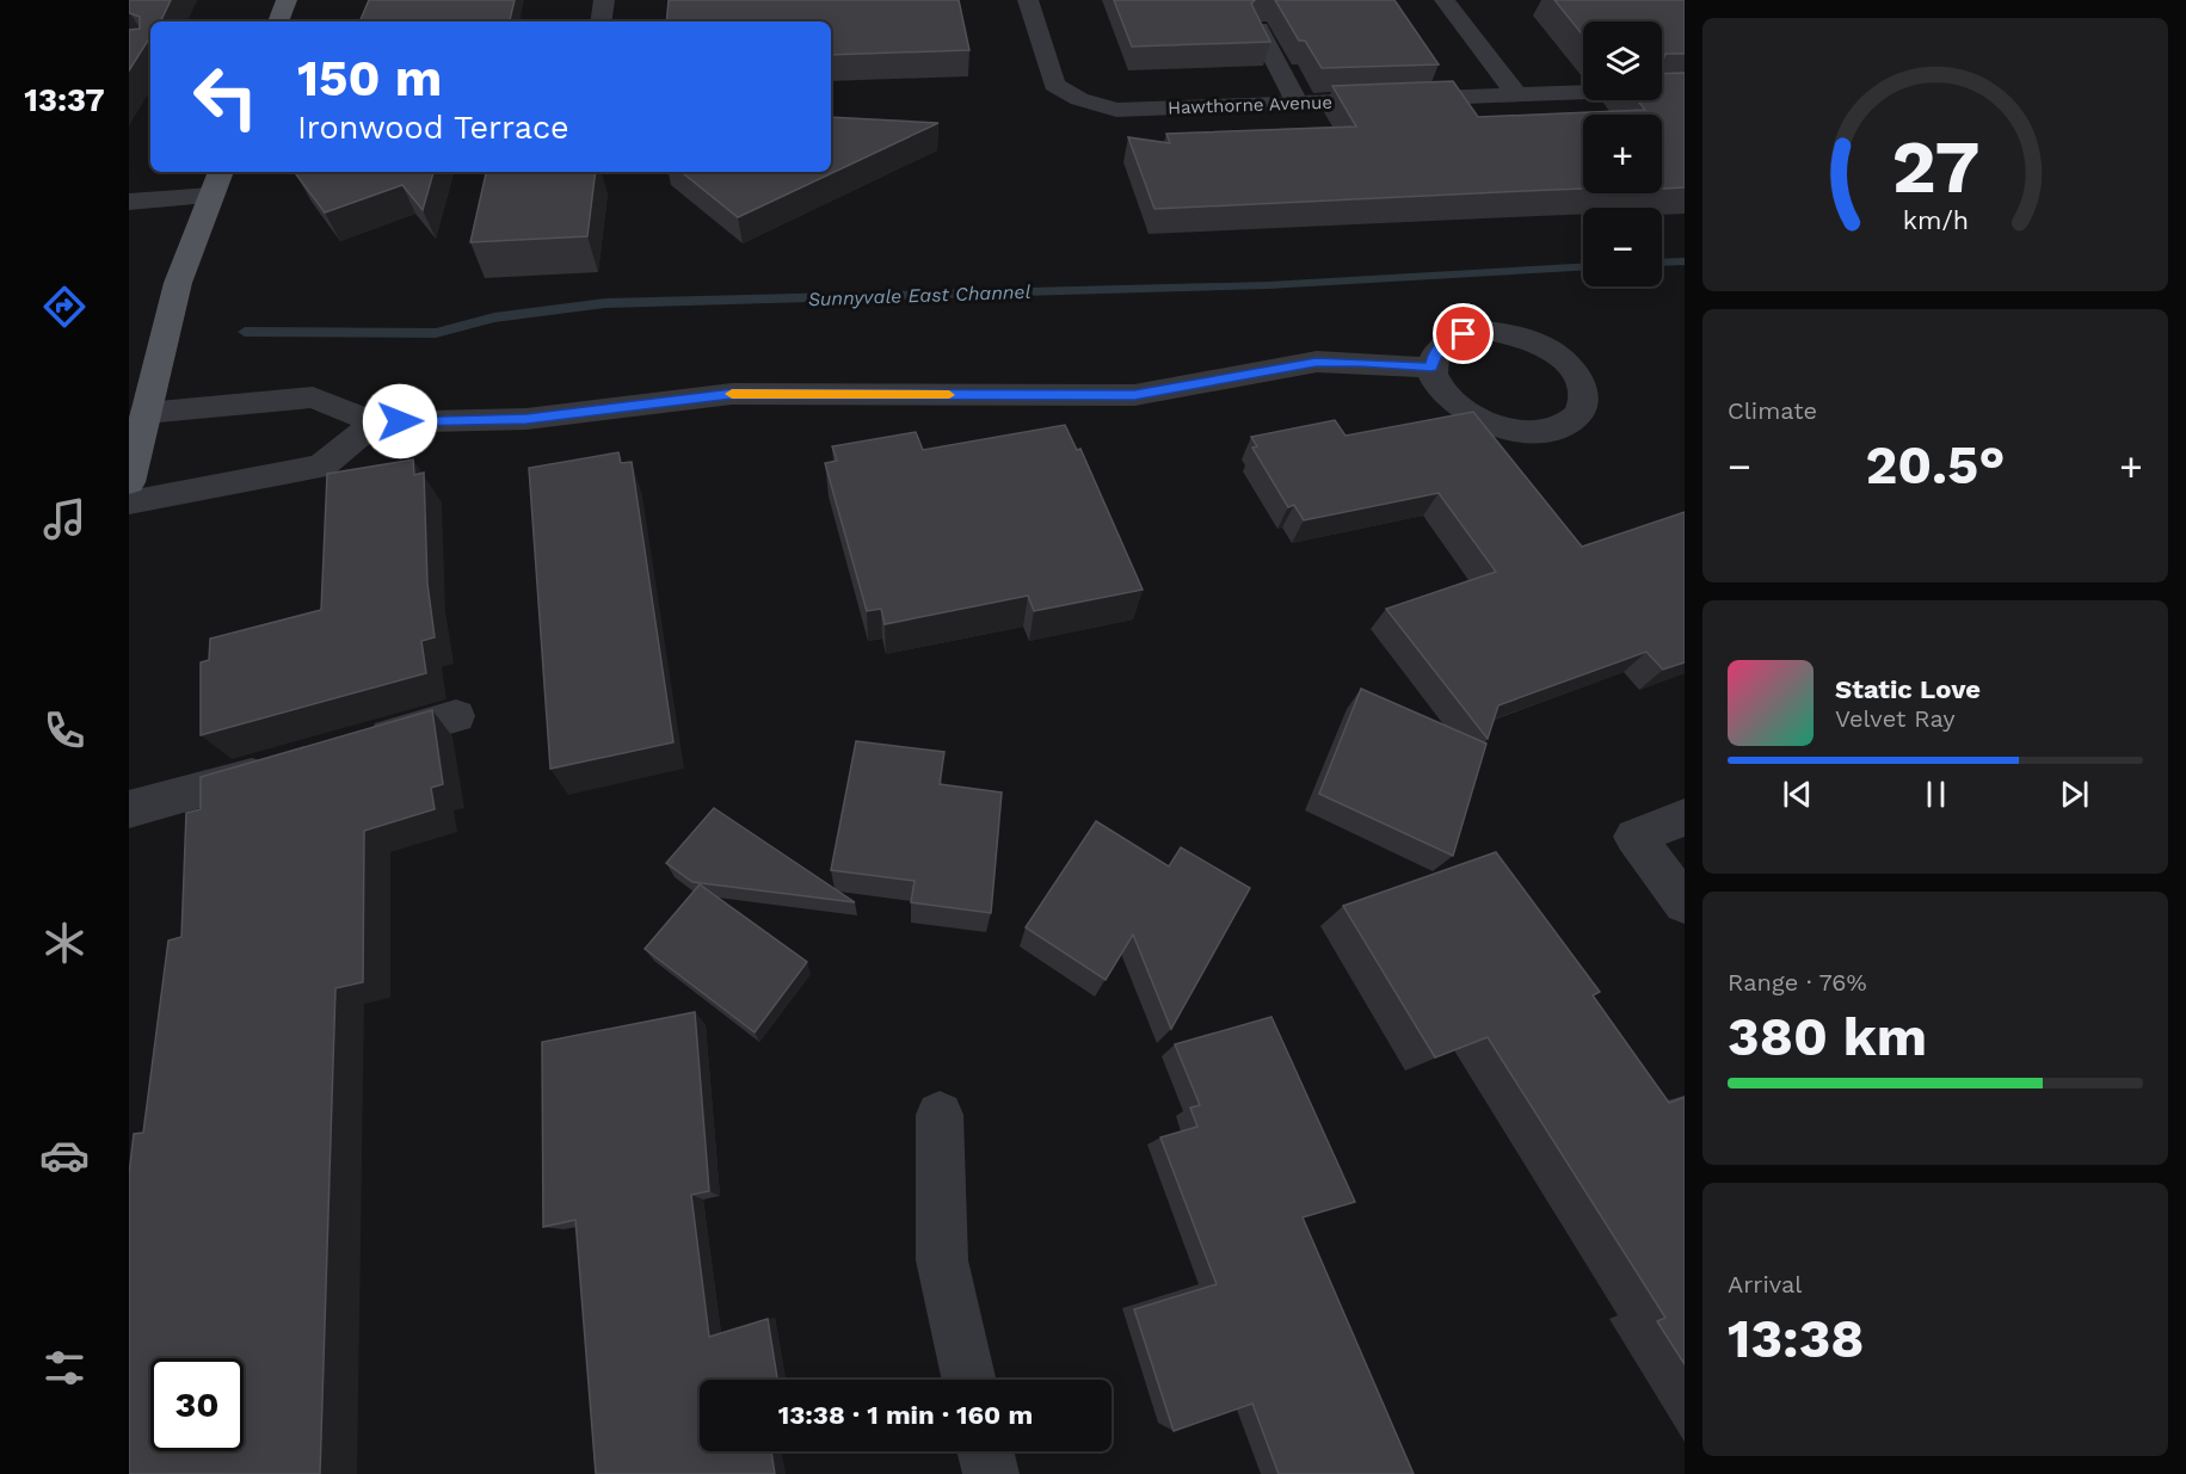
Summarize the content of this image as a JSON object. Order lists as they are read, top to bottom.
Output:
{
  "streets": {
    "street": ["Hawthorne Avenue"]
  },
  "water": ["Sunnyvale East Channel"],
  "page": {
    "tabs": "13:37",
    "map_buttons": ["+", "−"],
    "turn": ["150 m", "Ironwood Terrace"],
    "tile": [
      "Climate",
      ["Range · 76%", "380 km"],
      ["Arrival", "13:38"]
    ],
    "heat": ["−", "20.5°", "+"],
    "song": ["Static Love", "Velvet Ray"],
    "limit": "30",
    "trip": "13:38 · 1 min · 160 m",
    "gauge": ["27", "km/h"]
  }
}
